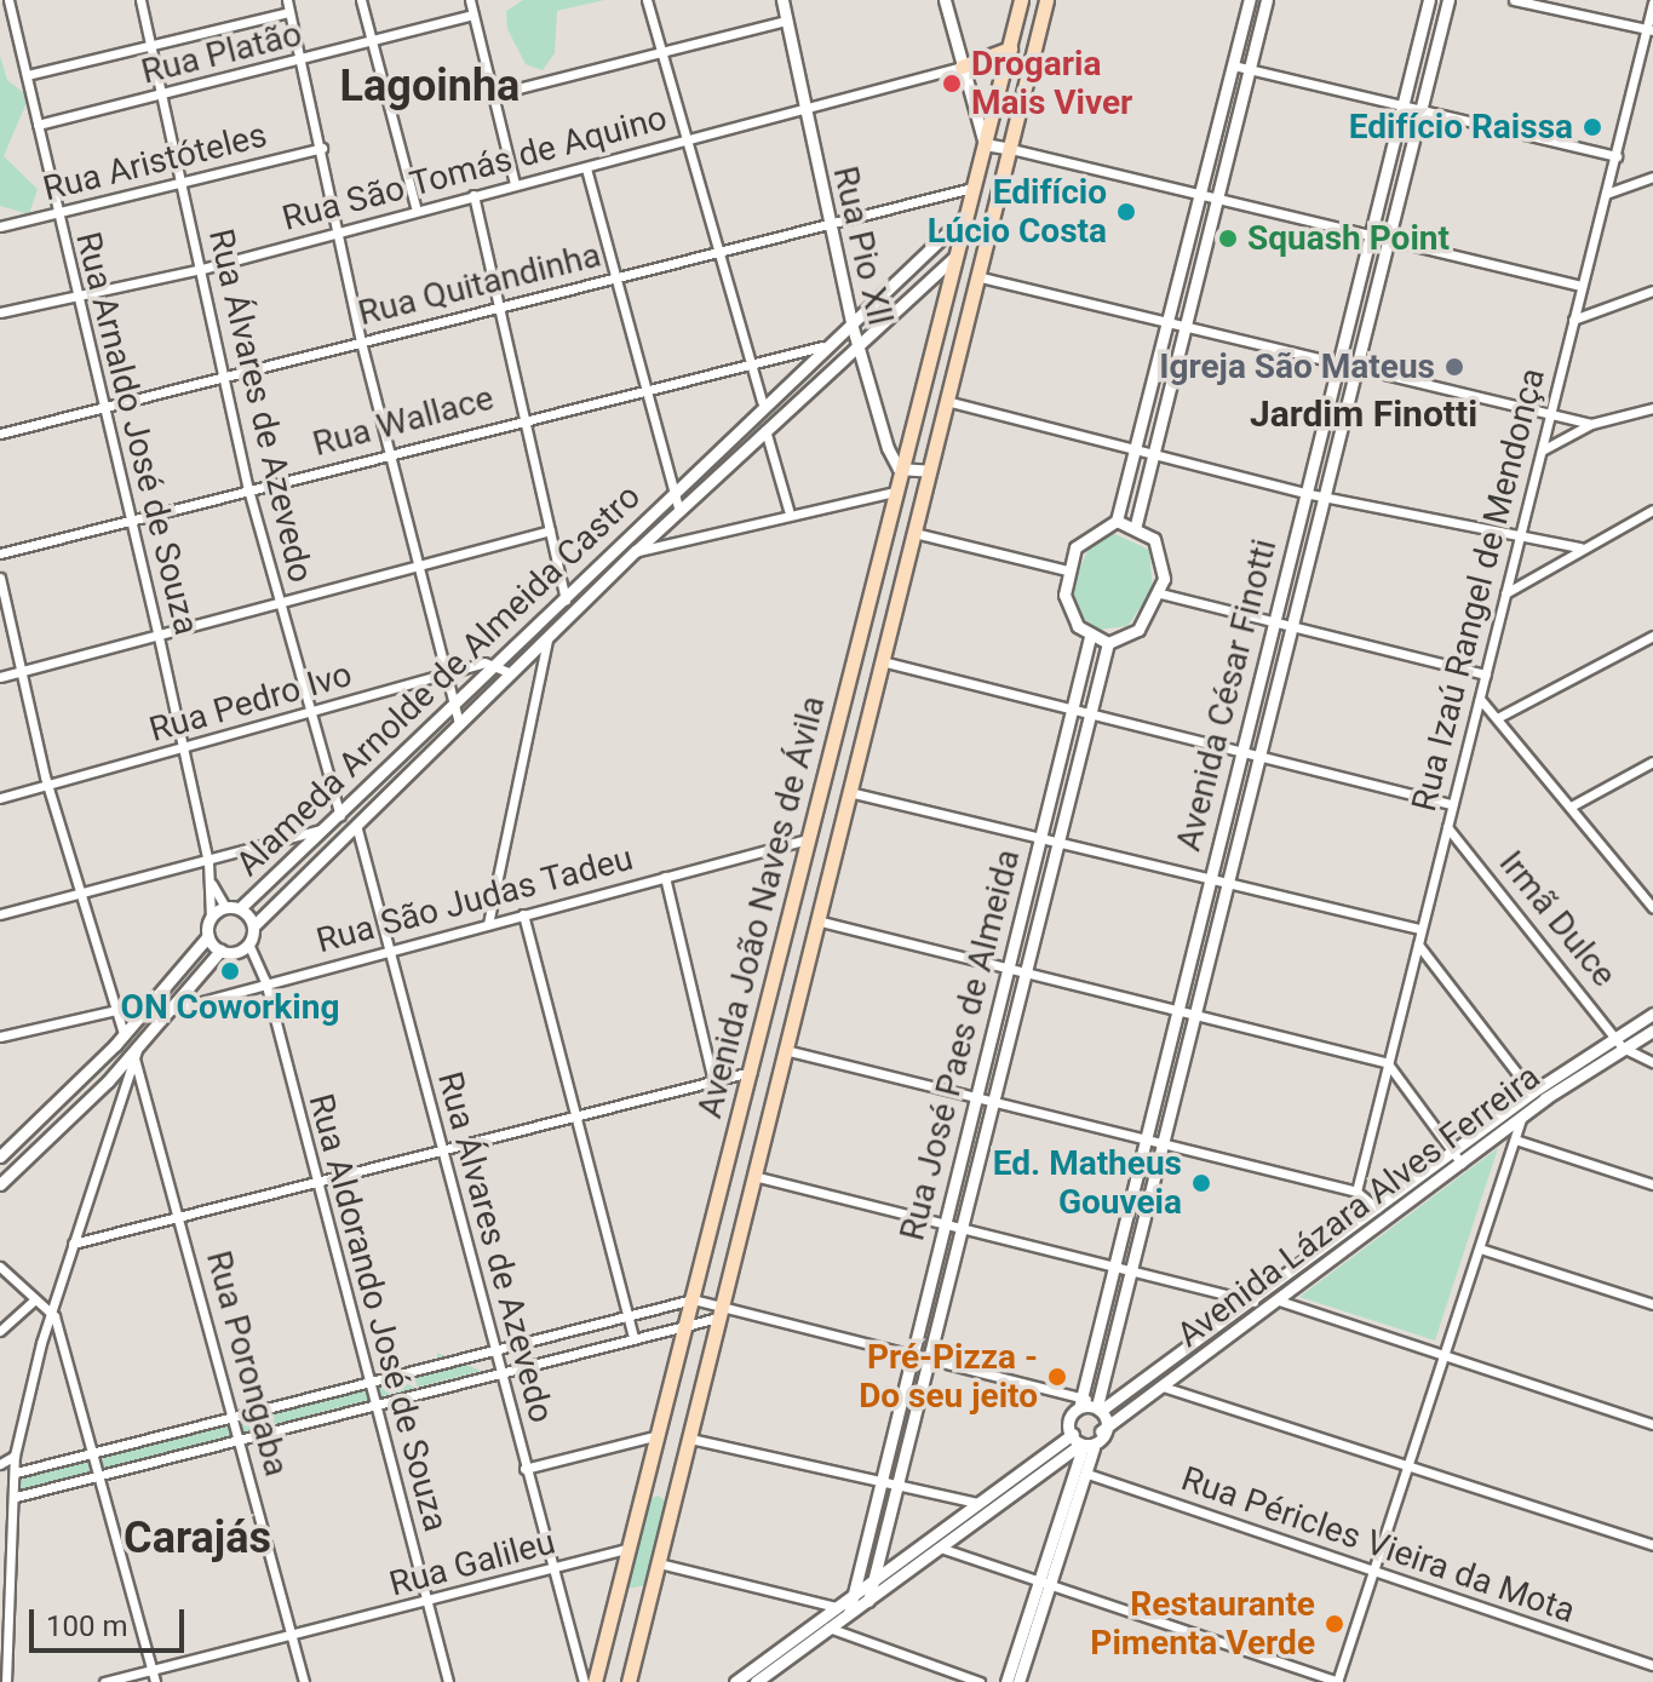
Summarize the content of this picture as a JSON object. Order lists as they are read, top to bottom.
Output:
{
  "streets": {
    "main road": [
      "Rua Pio Xll",
      "Alameda Arnolde de Almeida Castro",
      "Avenida César Finotti",
      "Avenida João Naves de Ávila",
      "Rua José Paes de Almeida",
      "Avenida Lázara Alves Ferreira"
    ],
    "street": [
      "Rua Platão",
      "Rua Aristóteles",
      "Rua São Tomás de Aquino",
      "Rua Quitandinha",
      "Rua Álvares de Azevedo",
      "Rua Wallace",
      "Rua Arnaldo José de Souza",
      "Rua Izaú Rangel de Mendonça",
      "Rua Pedro Ivo",
      "Rua São Judas Tadeu",
      "Irmã Dulce",
      "Rua Aldorando José de Souza",
      "Rua Porongaba",
      "Rua Péricles Vieira da Mota",
      "Rua Galileu"
    ]
  },
  "crossings": [
    ["Rua Platão", "Rua Álvares de Azevedo"],
    ["Rua Platão", "Rua Arnaldo José de Souza"],
    ["Rua Aristóteles", "Rua Álvares de Azevedo"],
    ["Rua Aristóteles", "Rua Arnaldo José de Souza"],
    ["Rua São Tomás de Aquino", "Rua Pio Xll"],
    ["Rua São Tomás de Aquino", "Rua Álvares de Azevedo"],
    ["Rua São Tomás de Aquino", "Rua Arnaldo José de Souza"],
    ["Rua Pio Xll", "Rua Quitandinha"],
    ["Rua Pio Xll", "Alameda Arnolde de Almeida Castro"],
    ["Rua Pio Xll", "Avenida João Naves de Ávila"],
    ["Rua Quitandinha", "Rua Álvares de Azevedo"],
    ["Rua Quitandinha", "Rua Arnaldo José de Souza"],
    ["Rua Quitandinha", "Avenida João Naves de Ávila"],
    ["Rua Álvares de Azevedo", "Rua Wallace"],
    ["Rua Álvares de Azevedo", "Alameda Arnolde de Almeida Castro"],
    ["Rua Álvares de Azevedo", "Rua Pedro Ivo"],
    ["Rua Álvares de Azevedo", "Rua São Judas Tadeu"],
    ["Rua Álvares de Azevedo", "Rua Galileu"],
    ["Rua Wallace", "Rua Arnaldo José de Souza"],
    ["Rua Wallace", "Alameda Arnolde de Almeida Castro"],
    ["Rua Arnaldo José de Souza", "Alameda Arnolde de Almeida Castro"],
    ["Rua Arnaldo José de Souza", "Rua Pedro Ivo"],
    ["Rua Arnaldo José de Souza", "Rua Aldorando José de Souza"],
    ["Rua Izaú Rangel de Mendonça", "Irmã Dulce"],
    ["Alameda Arnolde de Almeida Castro", "Rua Pedro Ivo"],
    ["Alameda Arnolde de Almeida Castro", "Avenida João Naves de Ávila"],
    ["Alameda Arnolde de Almeida Castro", "Rua Aldorando José de Souza"],
    ["Avenida César Finotti", "Avenida Lázara Alves Ferreira"],
    ["Rua São Judas Tadeu", "Avenida João Naves de Ávila"],
    ["Rua São Judas Tadeu", "Rua Aldorando José de Souza"],
    ["Avenida João Naves de Ávila", "Rua Galileu"],
    ["Irmã Dulce", "Avenida Lázara Alves Ferreira"],
    ["Rua Aldorando José de Souza", "Rua Galileu"],
    ["Rua Porongaba", "Rua Galileu"]
  ],
  "districts": ["Lagoinha", "Jardim Finotti", "Carajás"],
  "places": [
    "Drogaria Mais Viver",
    "Edifício Raissa",
    "Edifício Lúcio Costa",
    "Squash Point",
    "Igreja São Mateus",
    "ON Coworking",
    "Ed. Matheus Gouveia",
    "Pré-Pizza - Do seu jeito",
    "Restaurante Pimenta Verde"
  ],
  "scale_bar": "100 m"
}
